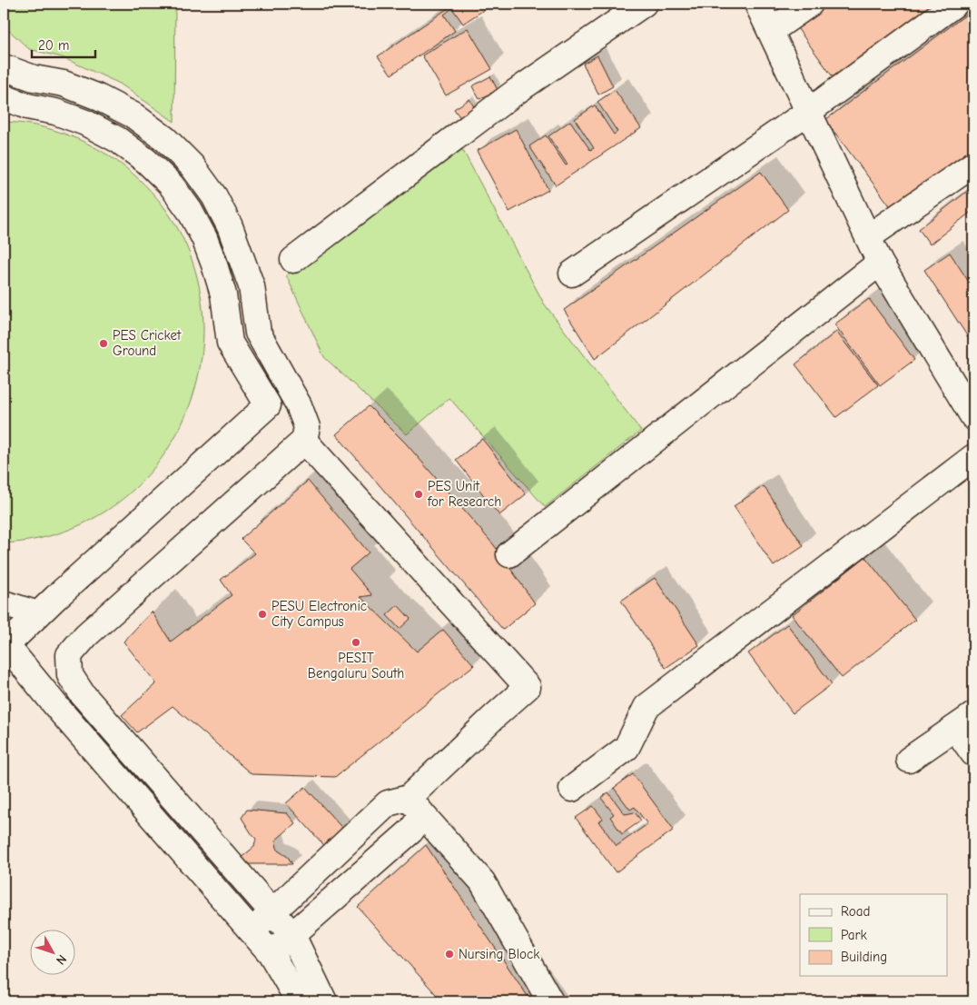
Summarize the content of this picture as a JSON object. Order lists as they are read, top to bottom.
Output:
{
  "places": [
    "PES Cricket Ground",
    "PES Unit for Research",
    "PESU Electronic City Campus",
    "PESIT Bengaluru South",
    "Nursing Block"
  ],
  "legend": ["Road", "Park", "Building"],
  "scale_bar": "20 m",
  "north": "bottom right"
}
